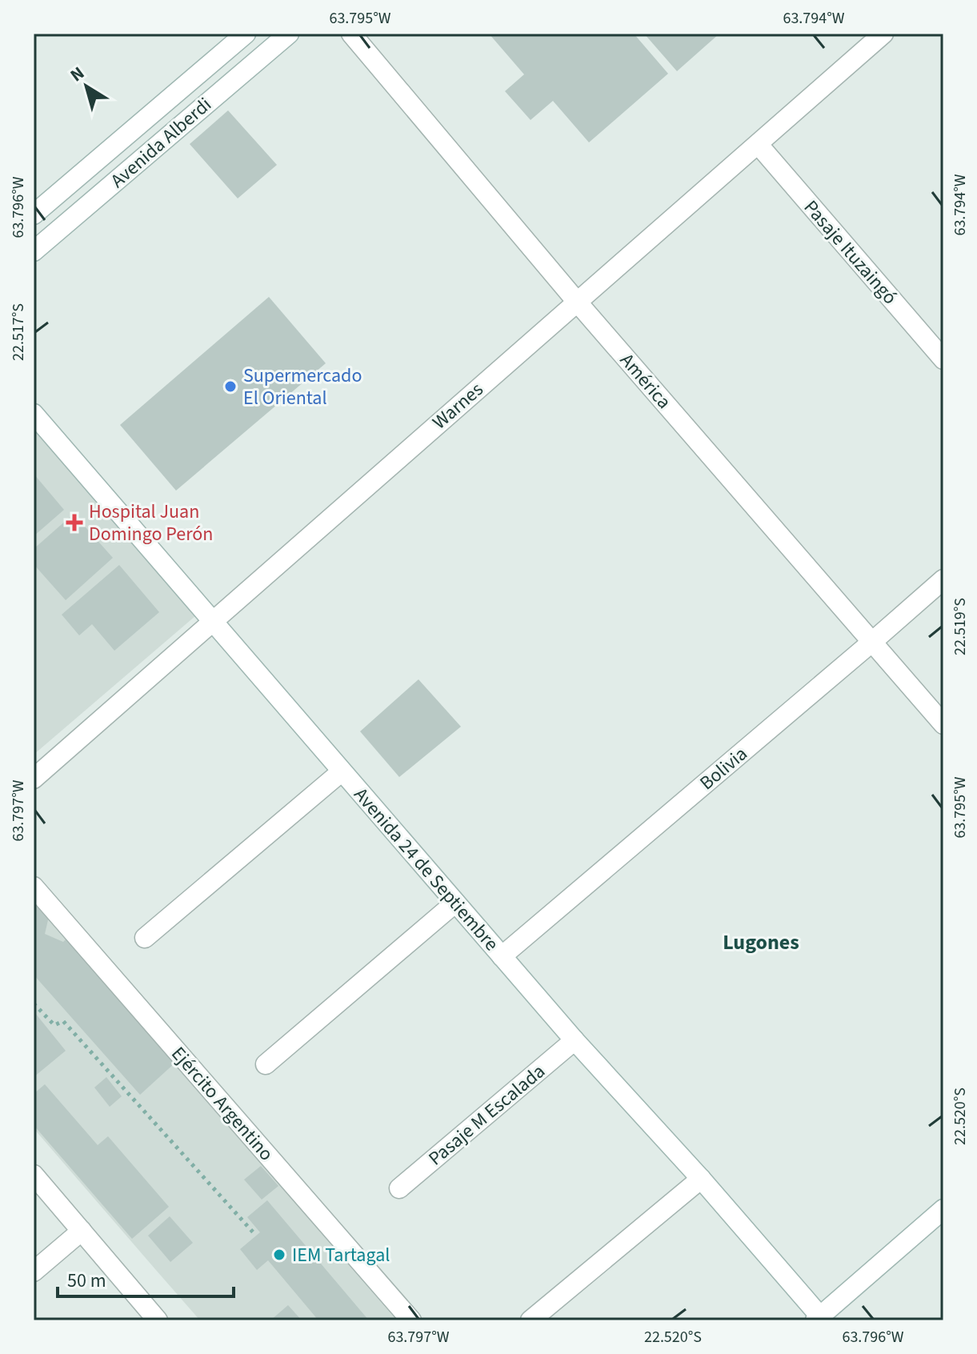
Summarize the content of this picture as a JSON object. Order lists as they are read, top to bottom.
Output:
{
  "streets": {
    "street": [
      "Avenida Alberdi",
      "Pasaje Ituzaingó",
      "América",
      "Warnes",
      "Bolivia",
      "Avenida 24 de Septiembre",
      "Ejército Argentino",
      "Pasaje M Escalada"
    ]
  },
  "crossings": [
    ["Pasaje Ituzaingó", "Warnes"],
    ["América", "Warnes"],
    ["América", "Bolivia"],
    ["Warnes", "Avenida 24 de Septiembre"],
    ["Bolivia", "Avenida 24 de Septiembre"],
    ["Avenida 24 de Septiembre", "Pasaje M Escalada"]
  ],
  "districts": ["Lugones"],
  "places": {
    "other": ["Supermercado El Oriental", "IEM Tartagal"],
    "health": ["Hospital Juan Domingo Perón"]
  },
  "scale_bar": "50 m",
  "north": "top left",
  "coordinates": [
    "63.795°W",
    "63.794°W",
    "63.796°W",
    "22.517°S",
    "22.519°S",
    "63.797°W",
    "22.520°S"
  ]
}
